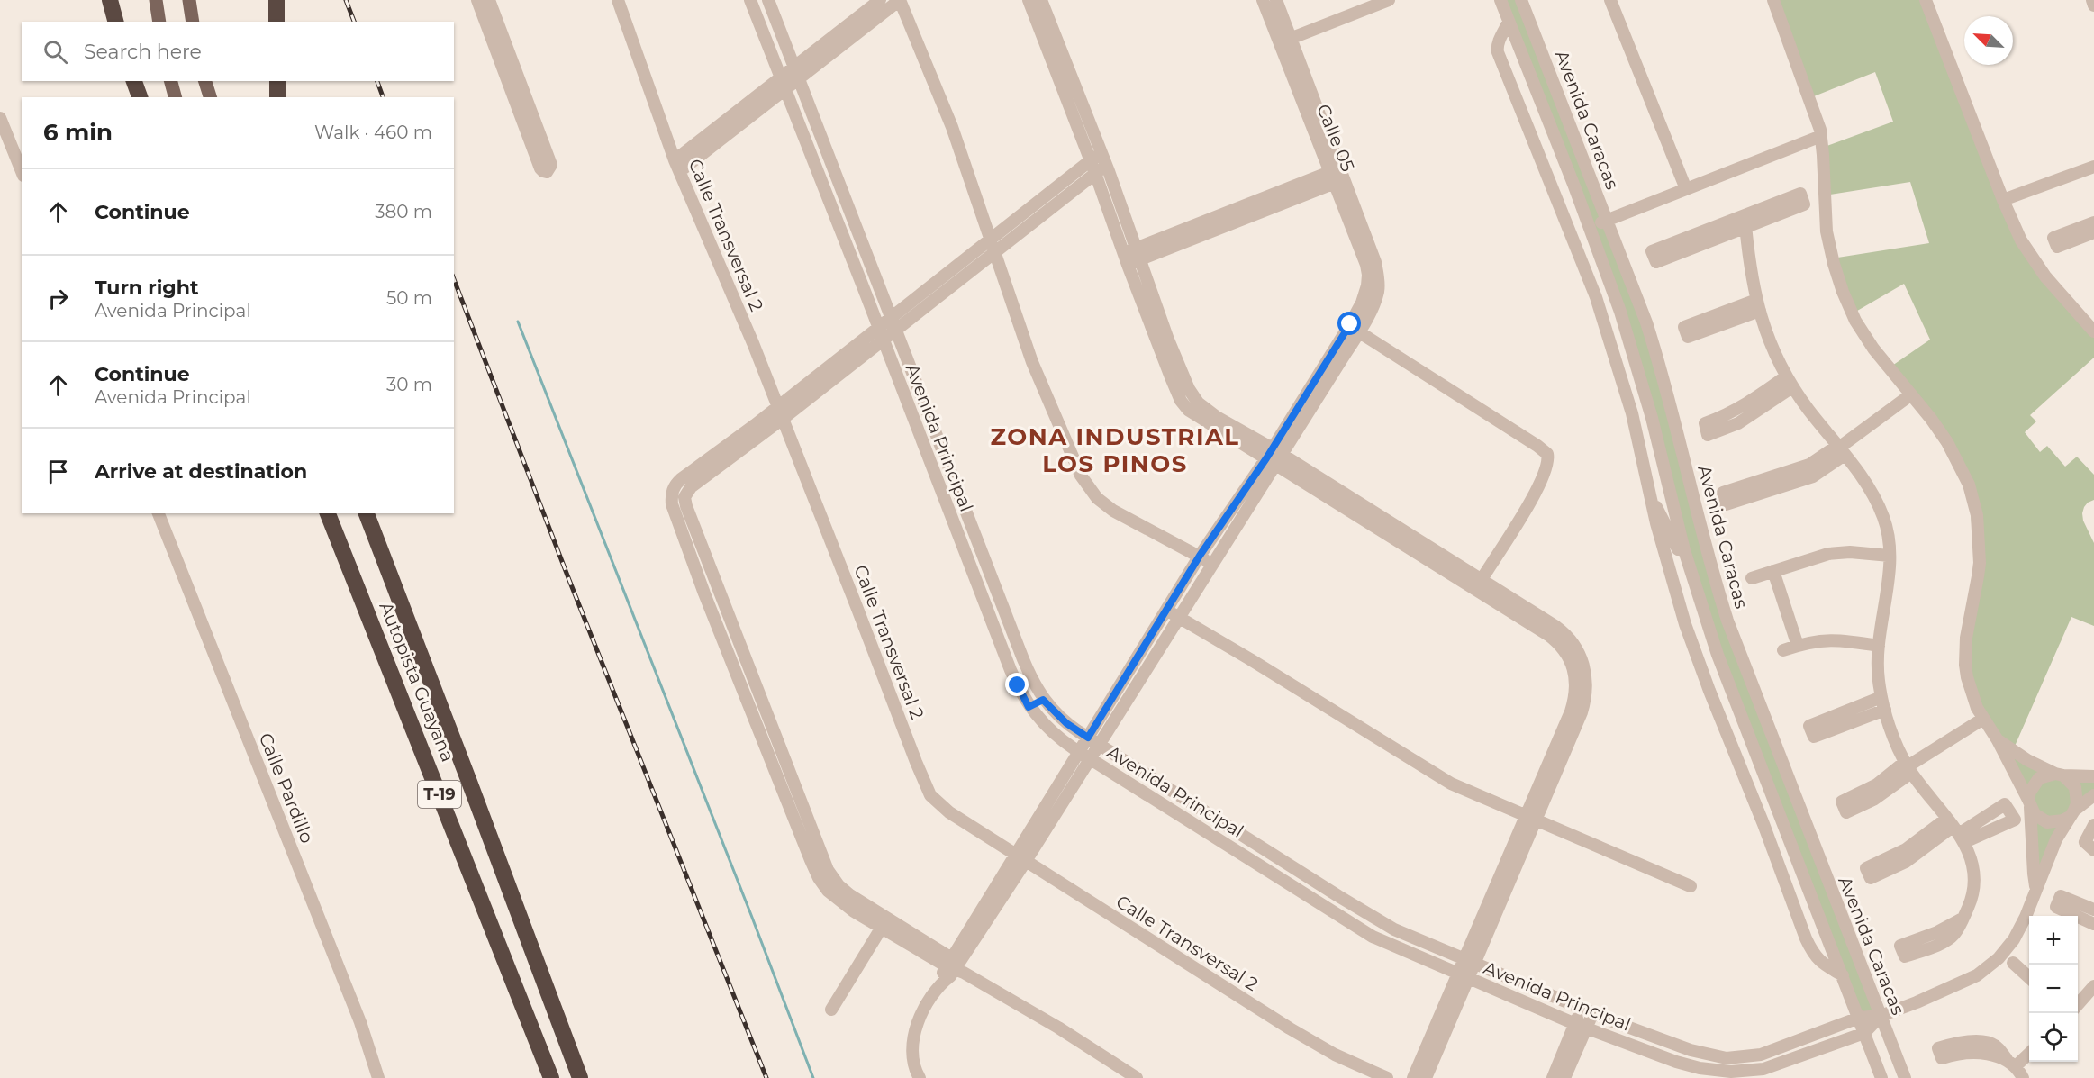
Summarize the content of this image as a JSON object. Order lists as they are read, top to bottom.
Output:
{
  "streets": {
    "highway": ["Autopista Guayana", "T-19"],
    "street": [
      "Avenida Caracas",
      "Calle 05",
      "Calle Transversal 2",
      "Avenida Principal",
      "Calle Pardillo"
    ]
  },
  "crossings": [
    ["Avenida Caracas", "Avenida Principal"]
  ],
  "districts": ["ZONA INDUSTRIAL LOS PINOS"],
  "north": "top left",
  "page": {
    "search": "Search here",
    "heading": ["6 min", "Walk · 460 m"],
    "list": [
      ["Continue", "380 m"],
      ["Turn right", "Avenida Principal", "50 m"],
      ["Continue", "Avenida Principal", "30 m"],
      "Arrive at destination"
    ],
    "map_buttons": ["+", "−"]
  }
}
